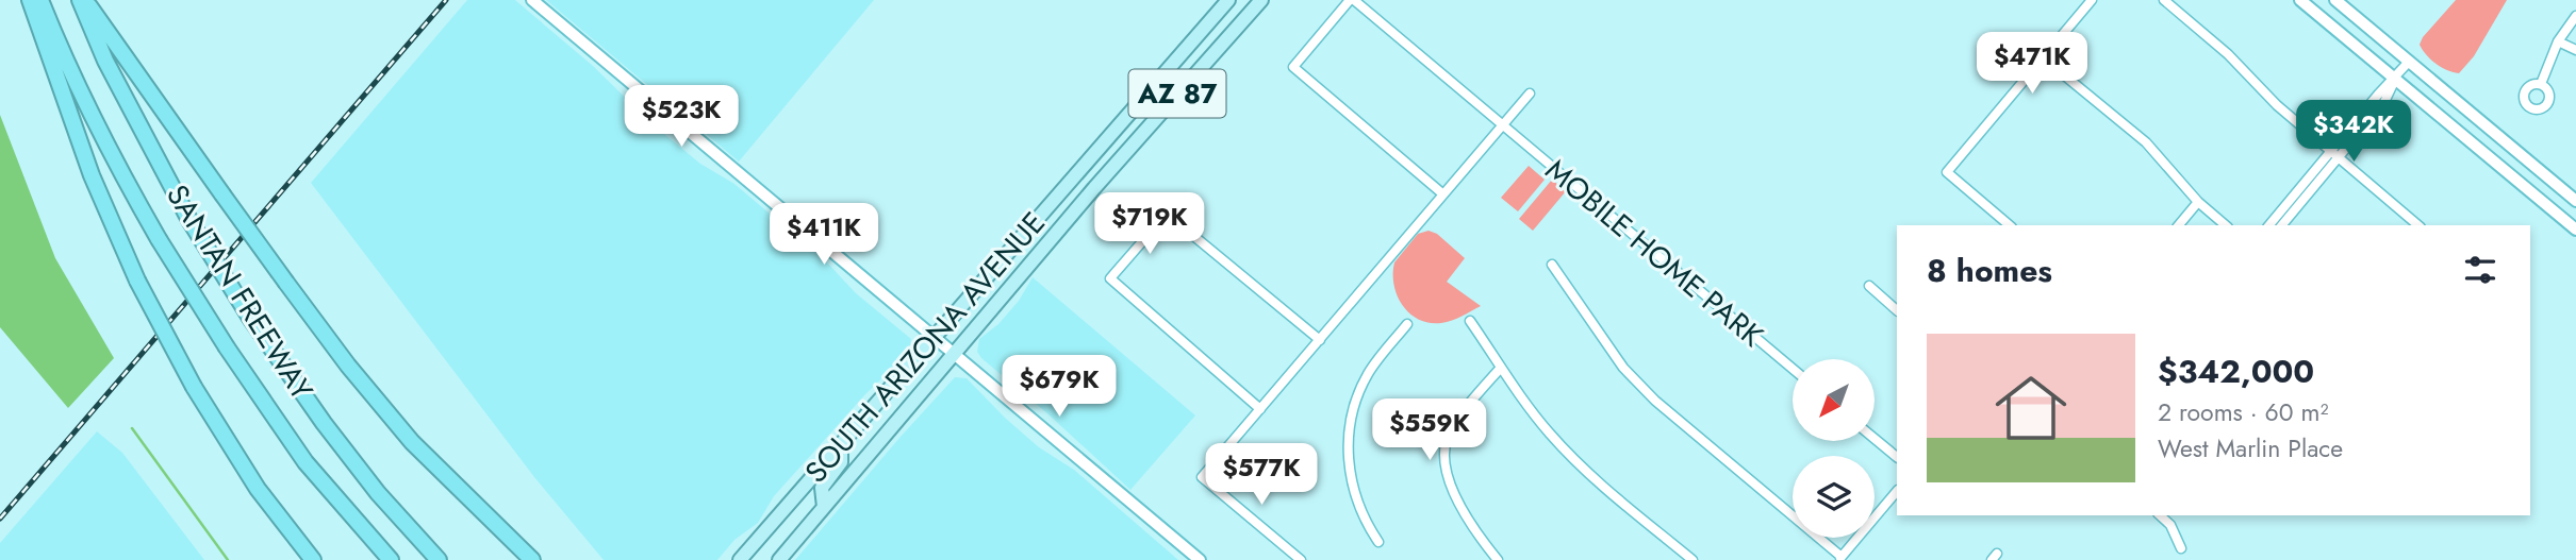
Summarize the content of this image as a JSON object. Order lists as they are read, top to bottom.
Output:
{
  "streets": {
    "highway": ["SANTAN FREEWAY"],
    "main road": ["AZ 87", "SOUTH ARIZONA AVENUE"],
    "street": ["MOBILE HOME PARK"]
  },
  "north": "bottom left",
  "page": {
    "price": [
      "$471K",
      "$523K",
      "$342K",
      "$719K",
      "$411K",
      "$679K",
      "$559K",
      "$577K"
    ],
    "heading": "8 homes",
    "list": [
      {
        "name": "$342,000",
        "note": "2 rooms · 60 m² · West Marlin Place"
      }
    ]
  }
}
